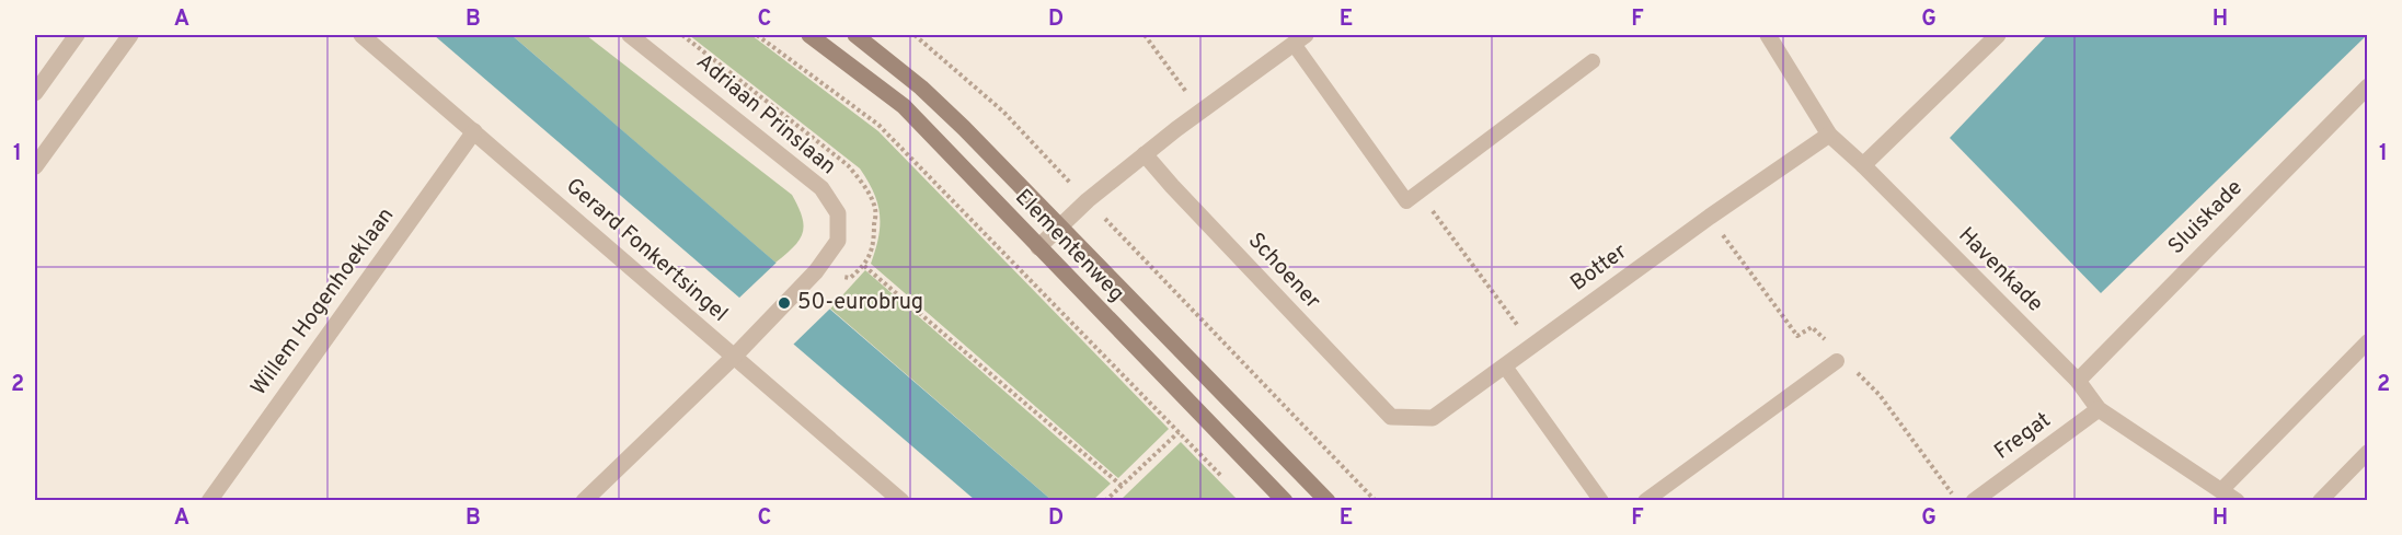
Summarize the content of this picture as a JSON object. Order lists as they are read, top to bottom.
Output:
{
  "streets": {
    "street": [
      "Adriaan Prinslaan",
      "Sluiskade",
      "Elementenweg",
      "Gerard Fonkertsingel",
      "Botter",
      "Havenkade",
      "Schoener",
      "Willem Hogenhoeklaan",
      "Fregat"
    ]
  },
  "crossings": [
    ["Adriaan Prinslaan", "Gerard Fonkertsingel"],
    ["Sluiskade", "Havenkade"],
    ["Gerard Fonkertsingel", "Willem Hogenhoeklaan"],
    ["Botter", "Havenkade"],
    ["Botter", "Schoener"],
    ["Havenkade", "Fregat"]
  ],
  "places": ["50-eurobrug"],
  "grid": {
    "columns": [
      "A",
      "B",
      "C",
      "D",
      "E",
      "F",
      "G",
      "H"
    ],
    "rows": ["1", "2"]
  }
}
